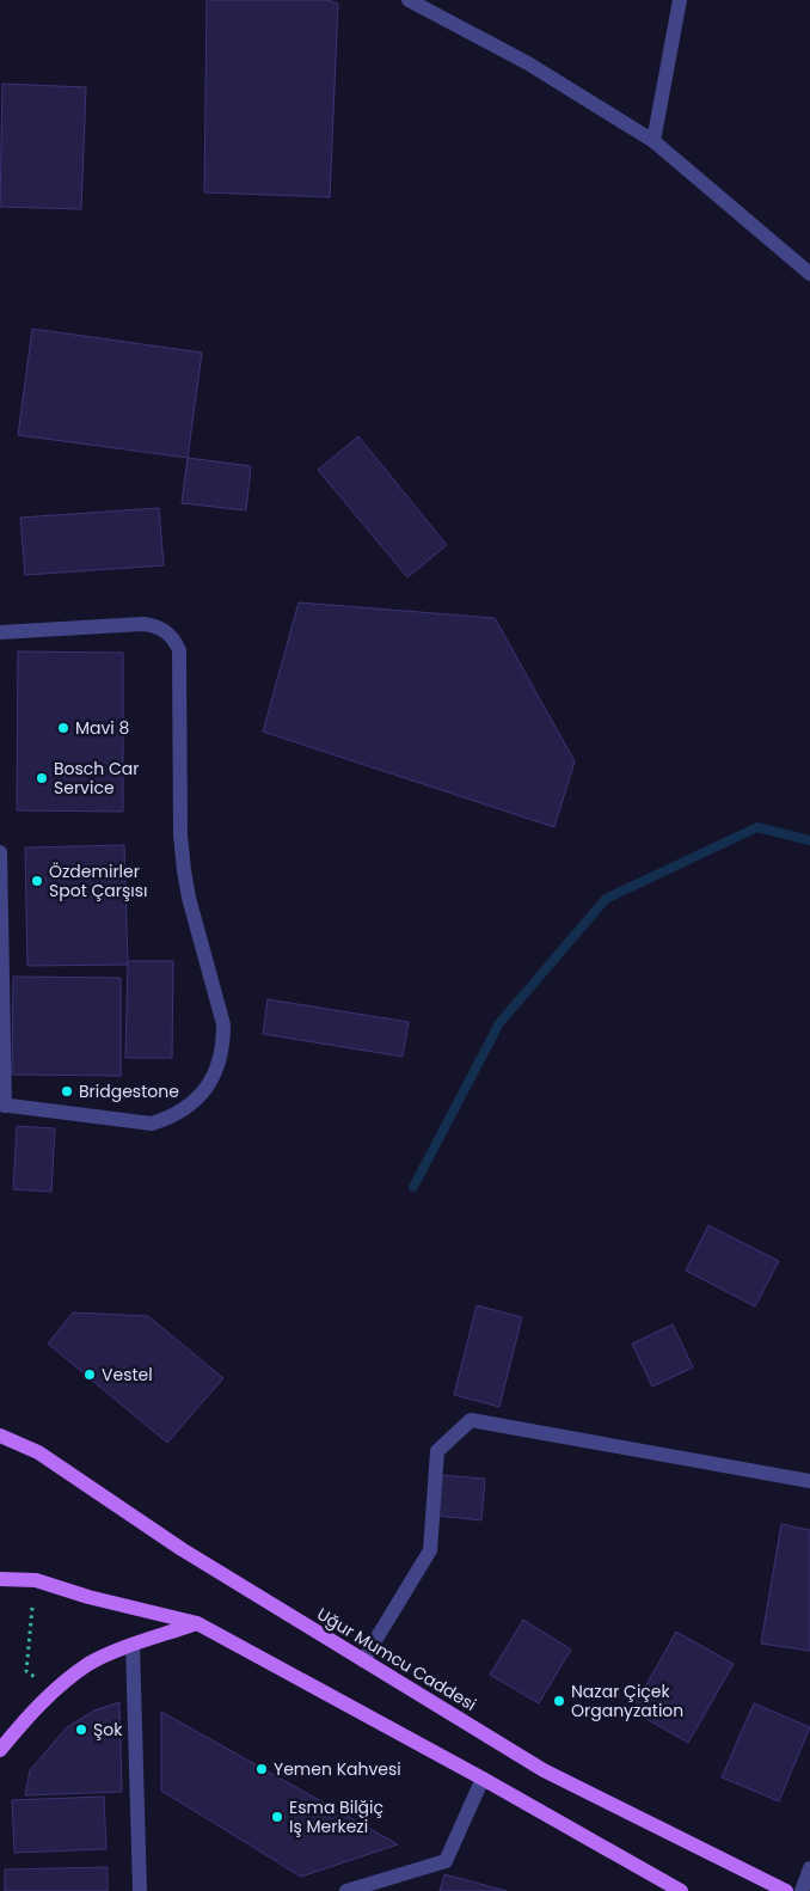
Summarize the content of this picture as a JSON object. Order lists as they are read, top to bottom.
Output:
{
  "streets": {
    "main road": ["Uğur Mumcu Caddesi"]
  },
  "places": [
    "Mavi 8",
    "Bosch Car Service",
    "Özdemirler Spot Çarşısı",
    "Bridgestone",
    "Vestel",
    "Nazar Çiçek Organyzation",
    "Şok",
    "Yemen Kahvesi",
    "Esma Bilğiç Iş Merkezi"
  ]
}
